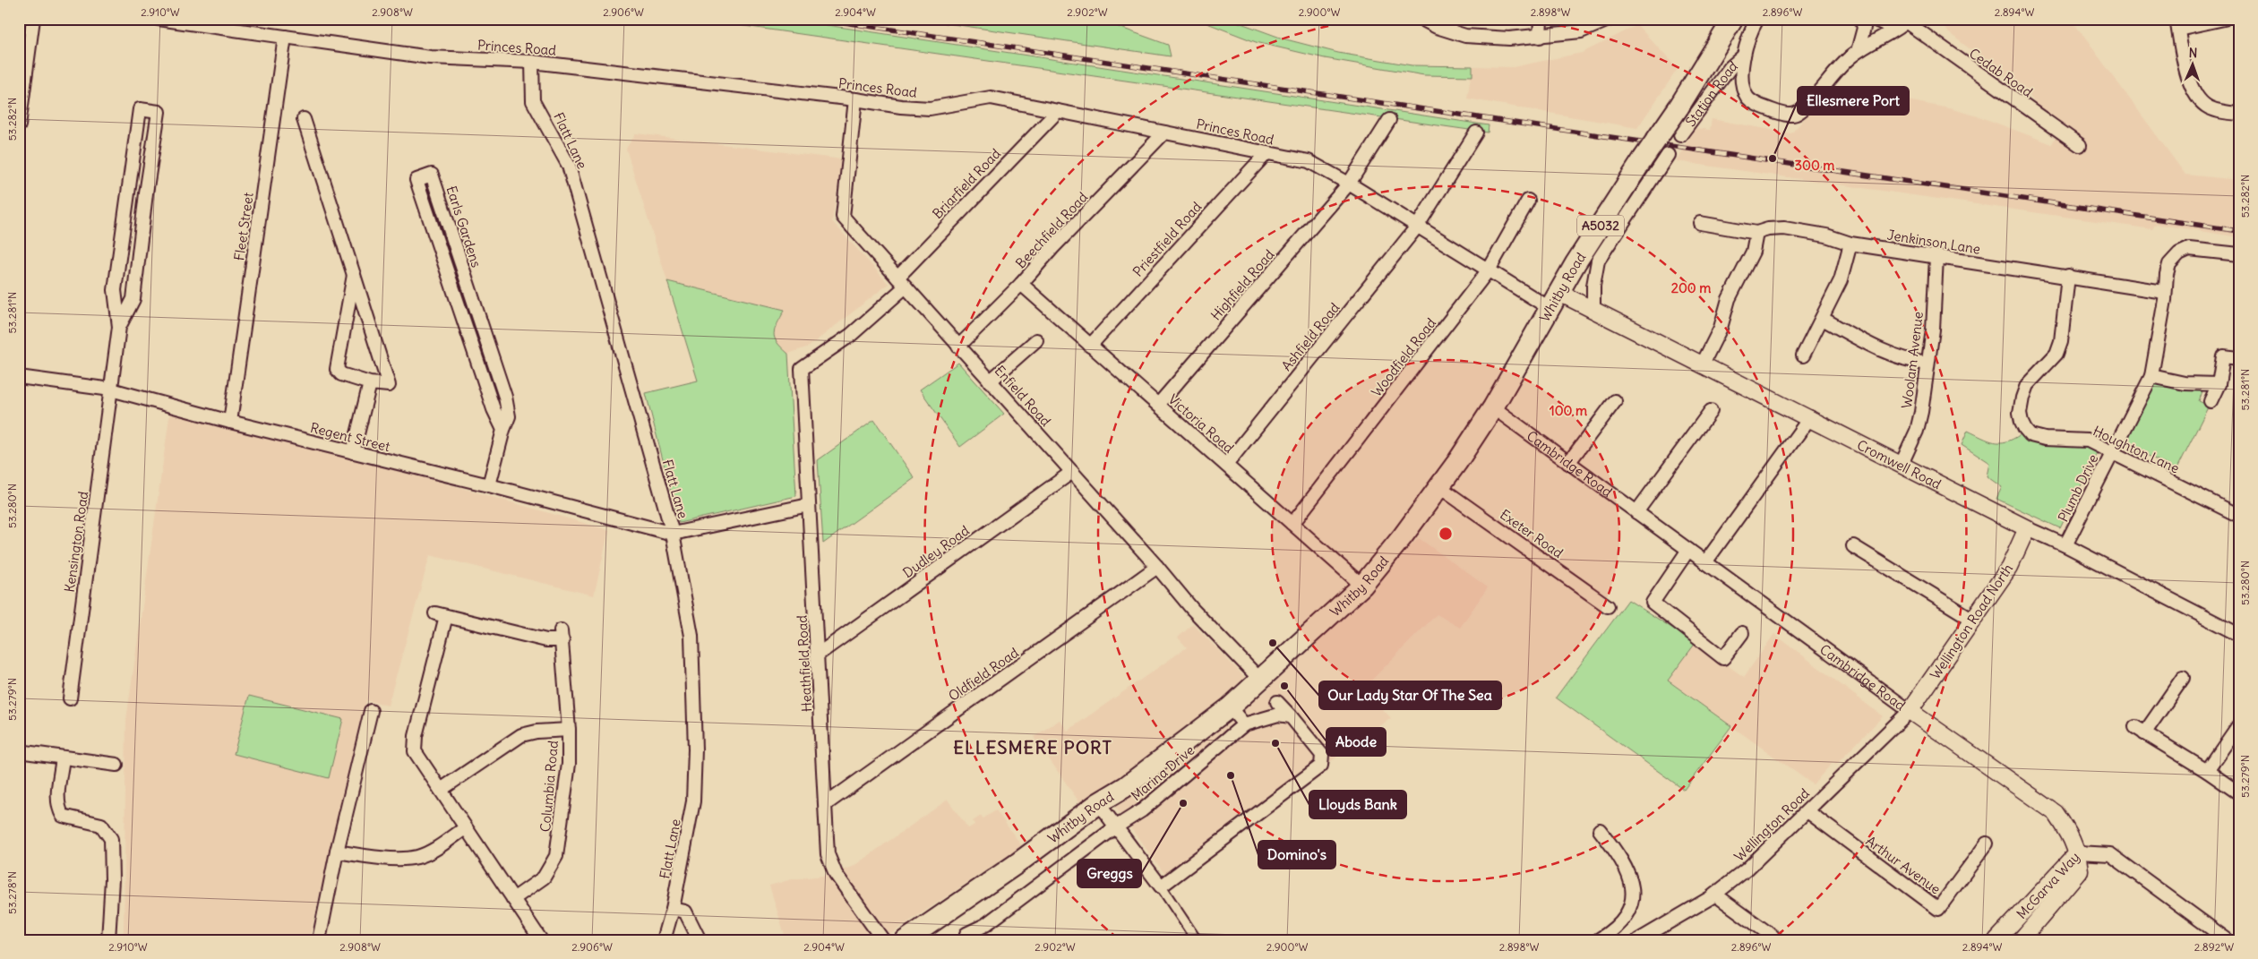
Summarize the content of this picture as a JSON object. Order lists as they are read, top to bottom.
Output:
{
  "streets": {
    "main road": ["Station Road", "A5032", "Whitby Road"],
    "street": [
      "Princes Road",
      "Cedab Road",
      "Flatt Lane",
      "Briarfield Road",
      "Fleet Street",
      "Earls Gardens",
      "Beechfield Road",
      "Priestfield Road",
      "Jenkinson Lane",
      "Highfield Road",
      "Ashfield Road",
      "Woodfield Road",
      "Woolam Avenue",
      "Enfield Road",
      "Victoria Road",
      "Regent Street",
      "Houghton Lane",
      "Cromwell Road",
      "Cambridge Road",
      "Plumb Drive",
      "Exeter Road",
      "Kensington Road",
      "Dudley Road",
      "Wellington Road North",
      "Heathfield Road",
      "Oldfield Road",
      "Marina Drive",
      "Columbia Road",
      "Wellington Road",
      "Arthur Avenue",
      "McGarva Way"
    ]
  },
  "crossings": [
    ["Princes Road", "Flatt Lane"],
    ["Princes Road", "Briarfield Road"],
    ["Princes Road", "Fleet Street"],
    ["Princes Road", "Beechfield Road"],
    ["Princes Road", "Priestfield Road"],
    ["Princes Road", "Highfield Road"],
    ["Princes Road", "Whitby Road"],
    ["Princes Road", "Ashfield Road"],
    ["Princes Road", "Woodfield Road"],
    ["Princes Road", "Enfield Road"],
    ["Princes Road", "Cromwell Road"],
    ["Station Road", "Whitby Road"],
    ["Flatt Lane", "Regent Street"],
    ["Briarfield Road", "Enfield Road"],
    ["Briarfield Road", "Heathfield Road"],
    ["Fleet Street", "Regent Street"],
    ["Earls Gardens", "Regent Street"],
    ["Beechfield Road", "Enfield Road"],
    ["Beechfield Road", "Victoria Road"],
    ["Priestfield Road", "Victoria Road"],
    ["Jenkinson Lane", "Woolam Avenue"],
    ["Jenkinson Lane", "Houghton Lane"],
    ["Jenkinson Lane", "Plumb Drive"],
    ["Highfield Road", "Victoria Road"],
    ["Whitby Road", "Enfield Road"],
    ["Whitby Road", "Victoria Road"],
    ["Whitby Road", "Cromwell Road"],
    ["Whitby Road", "Cambridge Road"],
    ["Whitby Road", "Exeter Road"],
    ["Ashfield Road", "Victoria Road"],
    ["Woodfield Road", "Victoria Road"],
    ["Woolam Avenue", "Cromwell Road"],
    ["Enfield Road", "Dudley Road"],
    ["Enfield Road", "Oldfield Road"],
    ["Regent Street", "Kensington Road"],
    ["Houghton Lane", "Plumb Drive"],
    ["Cromwell Road", "Plumb Drive"],
    ["Cromwell Road", "Wellington Road North"],
    ["Cambridge Road", "Wellington Road North"],
    ["Cambridge Road", "Wellington Road"],
    ["Cambridge Road", "McGarva Way"],
    ["Dudley Road", "Heathfield Road"],
    ["Wellington Road North", "Wellington Road"],
    ["Heathfield Road", "Oldfield Road"],
    ["Wellington Road", "Arthur Avenue"]
  ],
  "districts": ["ELLESMERE PORT"],
  "places": [
    "Ellesmere Port",
    "Our Lady Star Of The Sea",
    "Abode",
    "Lloyds Bank",
    "Domino's",
    "Greggs"
  ],
  "north": "top",
  "coordinates": [
    "2.910°W",
    "2.908°W",
    "2.906°W",
    "2.904°W",
    "2.902°W",
    "2.900°W",
    "2.898°W",
    "2.896°W",
    "2.894°W",
    "53.282°N",
    "53.281°N",
    "53.280°N",
    "53.279°N",
    "53.278°N",
    "2.892°W"
  ],
  "rings": ["300 m", "200 m", "100 m"]
}
